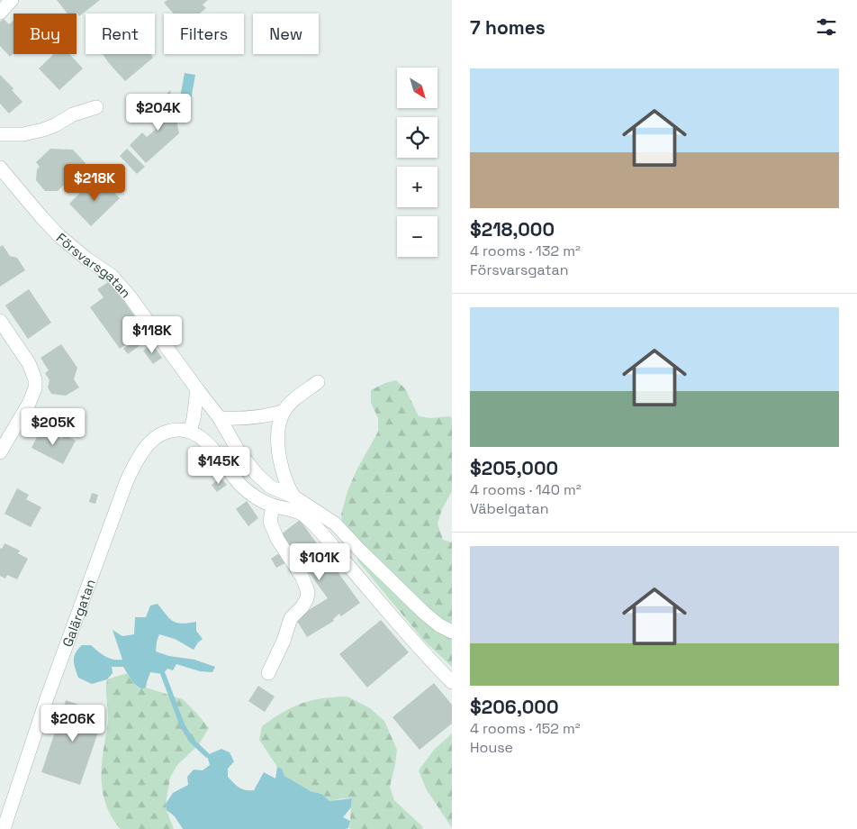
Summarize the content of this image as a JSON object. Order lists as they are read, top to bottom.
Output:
{
  "streets": {
    "street": ["Försvarsgatan", "Galärgatan"]
  },
  "north": "bottom right",
  "page": {
    "heading": "7 homes",
    "chip": [
      "Buy",
      "Rent",
      "Filters",
      "New"
    ],
    "list": [
      {
        "name": "$218,000",
        "note": "4 rooms · 132 m² · Försvarsgatan"
      },
      {
        "name": "$205,000",
        "note": "4 rooms · 140 m² · Väbelgatan"
      },
      {
        "name": "$206,000",
        "note": "4 rooms · 152 m² · House"
      }
    ],
    "map_buttons": ["+", "−"],
    "price": [
      "$204K",
      "$218K",
      "$118K",
      "$205K",
      "$145K",
      "$101K",
      "$206K"
    ]
  }
}
